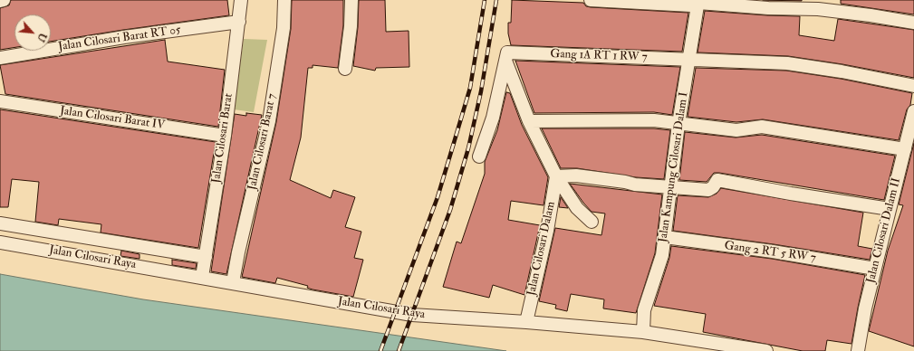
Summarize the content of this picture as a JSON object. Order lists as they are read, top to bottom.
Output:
{
  "streets": {
    "street": [
      "Jalan Cilosari Barat RT 05",
      "Gang 1A RT 1 RW 7",
      "Jalan Cilosari Barat IV",
      "Jalan Cilosari Barat",
      "Jalan Cilosari Barat 7",
      "Jalan Kampung Cilosari Dalam I",
      "Jalan Cilosari Dalam II",
      "Jalan Cilosari Dalam",
      "Gang 2 RT 5 RW 7",
      "Jalan Cilosari Raya"
    ]
  },
  "crossings": [
    ["Jalan Cilosari Barat RT 05", "Jalan Cilosari Barat"],
    ["Gang 1A RT 1 RW 7", "Jalan Kampung Cilosari Dalam I"],
    ["Jalan Cilosari Barat IV", "Jalan Cilosari Barat"],
    ["Jalan Cilosari Barat", "Jalan Cilosari Raya"],
    ["Jalan Cilosari Barat 7", "Jalan Cilosari Raya"],
    ["Jalan Kampung Cilosari Dalam I", "Gang 2 RT 5 RW 7"],
    ["Jalan Kampung Cilosari Dalam I", "Jalan Cilosari Raya"],
    ["Jalan Cilosari Dalam II", "Gang 2 RT 5 RW 7"],
    ["Jalan Cilosari Dalam", "Jalan Cilosari Raya"]
  ],
  "north": "bottom right"
}
